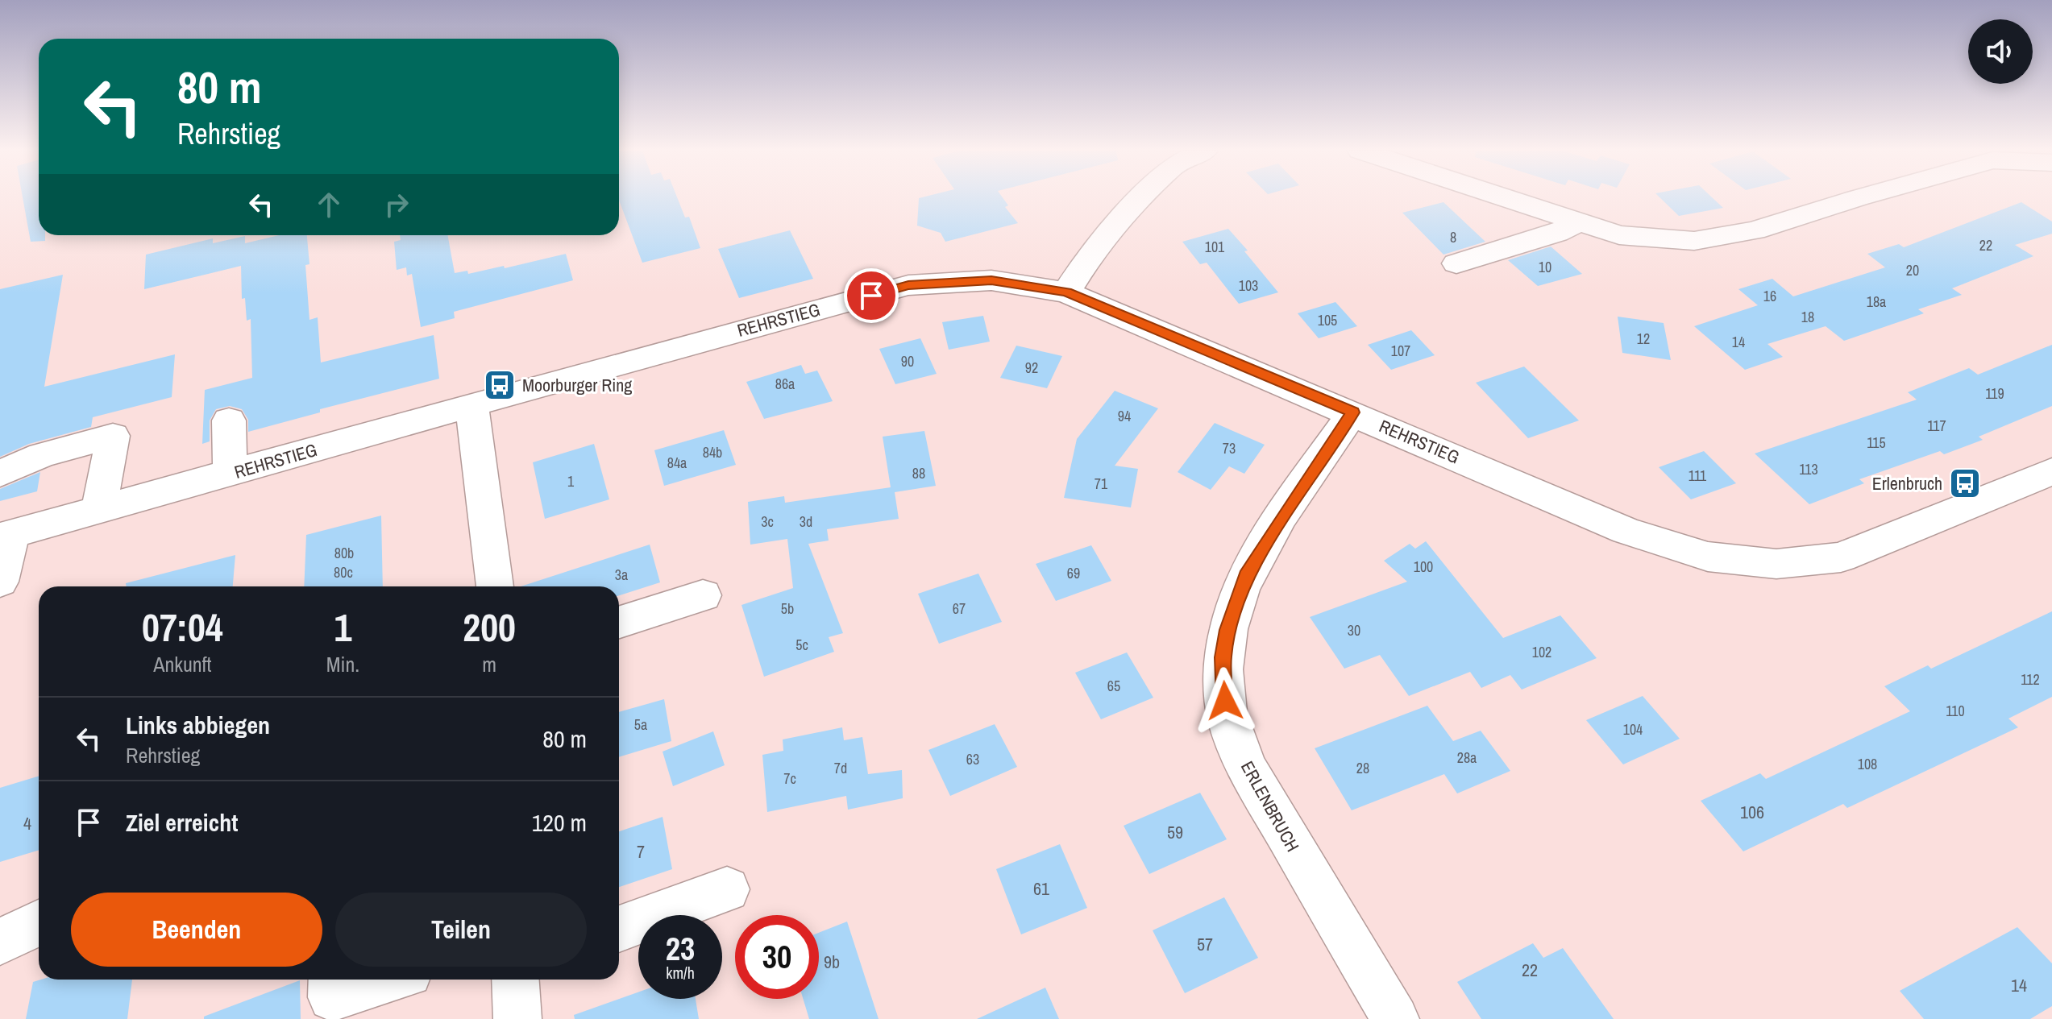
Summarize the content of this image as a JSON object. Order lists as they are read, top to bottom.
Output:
{
  "streets": {
    "street": ["REHRSTIEG", "ERLENBRUCH"]
  },
  "crossings": [
    ["REHRSTIEG", "ERLENBRUCH"]
  ],
  "places": {
    "bus stop": ["Moorburger Ring", "Erlenbruch"]
  },
  "house_numbers": [
    "8",
    "22",
    "101",
    "10",
    "20",
    "103",
    "16",
    "18a",
    "18",
    "105",
    "12",
    "14",
    "107",
    "90",
    "92",
    "86a",
    "119",
    "94",
    "117",
    "115",
    "73",
    "84b",
    "84a",
    "113",
    "88",
    "111",
    "1",
    "71",
    "3c",
    "3d",
    "80b",
    "100",
    "80c",
    "69",
    "3a",
    "5b",
    "67",
    "30",
    "5c",
    "102",
    "112",
    "65",
    "110",
    "5a",
    "104",
    "28a",
    "63",
    "108",
    "7d",
    "28",
    "7c",
    "106",
    "4",
    "59",
    "7",
    "61",
    "57",
    "9b",
    "22",
    "14"
  ],
  "page": {
    "turn": ["80 m", "Rehrstieg"],
    "eta": [
      "07:04",
      "Ankunft",
      "1",
      "Min.",
      "200",
      "m"
    ],
    "list": [
      {
        "name": "Links abbiegen",
        "note": "Rehrstieg",
        "value": "80 m"
      },
      {
        "name": "Ziel erreicht",
        "value": "120 m"
      }
    ],
    "buttons": ["Beenden", "Teilen"],
    "speed": "23 km/h",
    "limit": "30"
  }
}
